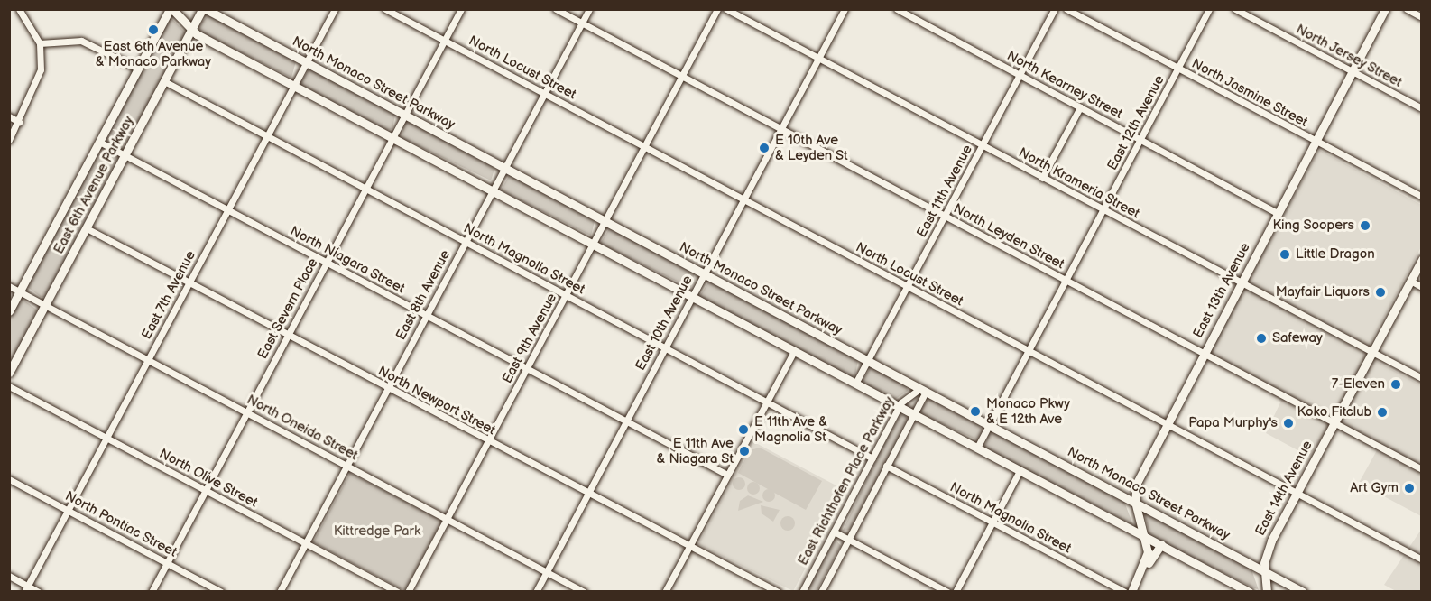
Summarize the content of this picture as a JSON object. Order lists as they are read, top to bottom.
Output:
{
  "streets": {
    "main road": [
      "North Monaco Street Parkway",
      "East 6th Avenue Parkway",
      "East 13th Avenue",
      "East 14th Avenue"
    ],
    "street": [
      "North Jersey Street",
      "North Locust Street",
      "North Kearney Street",
      "North Jasmine Street",
      "East 12th Avenue",
      "North Krameria Street",
      "East 11th Avenue",
      "North Leyden Street",
      "North Magnolia Street",
      "North Niagara Street",
      "East 7th Avenue",
      "East 8th Avenue",
      "East Severn Place",
      "East 10th Avenue",
      "East 9th Avenue",
      "North Newport Street",
      "North Oneida Street",
      "North Olive Street",
      "East Richthofen Place Parkway",
      "North Pontiac Street"
    ]
  },
  "crossings": [
    ["North Jersey Street", "East 13th Avenue"],
    ["North Locust Street", "East 12th Avenue"],
    ["North Locust Street", "East 11th Avenue"],
    ["North Locust Street", "East 13th Avenue"],
    ["North Locust Street", "East 8th Avenue"],
    ["North Locust Street", "East Severn Place"],
    ["North Locust Street", "East 10th Avenue"],
    ["North Locust Street", "East 9th Avenue"],
    ["North Locust Street", "East 14th Avenue"],
    ["North Monaco Street Parkway", "East 12th Avenue"],
    ["North Monaco Street Parkway", "East 11th Avenue"],
    ["North Monaco Street Parkway", "East 13th Avenue"],
    ["North Monaco Street Parkway", "East 7th Avenue"],
    ["North Monaco Street Parkway", "East 8th Avenue"],
    ["North Monaco Street Parkway", "East Severn Place"],
    ["North Monaco Street Parkway", "East 10th Avenue"],
    ["North Monaco Street Parkway", "East 9th Avenue"],
    ["North Monaco Street Parkway", "East Richthofen Place Parkway"],
    ["North Monaco Street Parkway", "East 14th Avenue"],
    ["North Kearney Street", "East 12th Avenue"],
    ["North Kearney Street", "East 11th Avenue"],
    ["North Kearney Street", "East 13th Avenue"],
    ["North Jasmine Street", "East 12th Avenue"],
    ["North Jasmine Street", "East 13th Avenue"],
    ["East 12th Avenue", "North Krameria Street"],
    ["East 12th Avenue", "North Leyden Street"],
    ["North Krameria Street", "East 11th Avenue"],
    ["North Krameria Street", "East 13th Avenue"],
    ["North Krameria Street", "East 10th Avenue"],
    ["North Krameria Street", "East 14th Avenue"],
    ["East 6th Avenue Parkway", "North Magnolia Street"],
    ["East 6th Avenue Parkway", "North Niagara Street"],
    ["East 6th Avenue Parkway", "North Newport Street"],
    ["East 6th Avenue Parkway", "North Oneida Street"],
    ["East 11th Avenue", "North Leyden Street"],
    ["North Leyden Street", "East 13th Avenue"],
    ["North Leyden Street", "East 8th Avenue"],
    ["North Leyden Street", "East 10th Avenue"],
    ["North Leyden Street", "East 9th Avenue"],
    ["North Leyden Street", "East 14th Avenue"],
    ["North Magnolia Street", "East 7th Avenue"],
    ["North Magnolia Street", "East 8th Avenue"],
    ["North Magnolia Street", "East Severn Place"],
    ["North Magnolia Street", "East 10th Avenue"],
    ["North Magnolia Street", "East 9th Avenue"],
    ["North Magnolia Street", "East Richthofen Place Parkway"],
    ["North Niagara Street", "East 7th Avenue"],
    ["North Niagara Street", "East 8th Avenue"],
    ["North Niagara Street", "East Severn Place"],
    ["North Niagara Street", "East 10th Avenue"],
    ["North Niagara Street", "East 9th Avenue"],
    ["East 7th Avenue", "North Newport Street"],
    ["East 7th Avenue", "North Oneida Street"],
    ["East 7th Avenue", "North Olive Street"],
    ["East 7th Avenue", "North Pontiac Street"],
    ["East 8th Avenue", "North Newport Street"],
    ["East 8th Avenue", "North Oneida Street"],
    ["East 8th Avenue", "North Olive Street"],
    ["East Severn Place", "North Newport Street"],
    ["East Severn Place", "North Oneida Street"],
    ["East Severn Place", "North Olive Street"],
    ["East Severn Place", "North Pontiac Street"],
    ["East 10th Avenue", "North Newport Street"],
    ["East 10th Avenue", "North Oneida Street"],
    ["East 9th Avenue", "North Newport Street"],
    ["East 9th Avenue", "North Oneida Street"]
  ],
  "parks": ["Kittredge Park"],
  "places": [
    "East 6th Avenue & Monaco Parkway",
    "E 10th Ave & Leyden St",
    "King Soopers",
    "Little Dragon",
    "Mayfair Liquors",
    "Safeway",
    "7-Eleven",
    "Monaco Pkwy & E 12th Ave",
    "Koko Fitclub",
    "Papa Murphy's",
    "E 11th Ave & Magnolia St",
    "E 11th Ave & Niagara St",
    "Art Gym"
  ]
}
